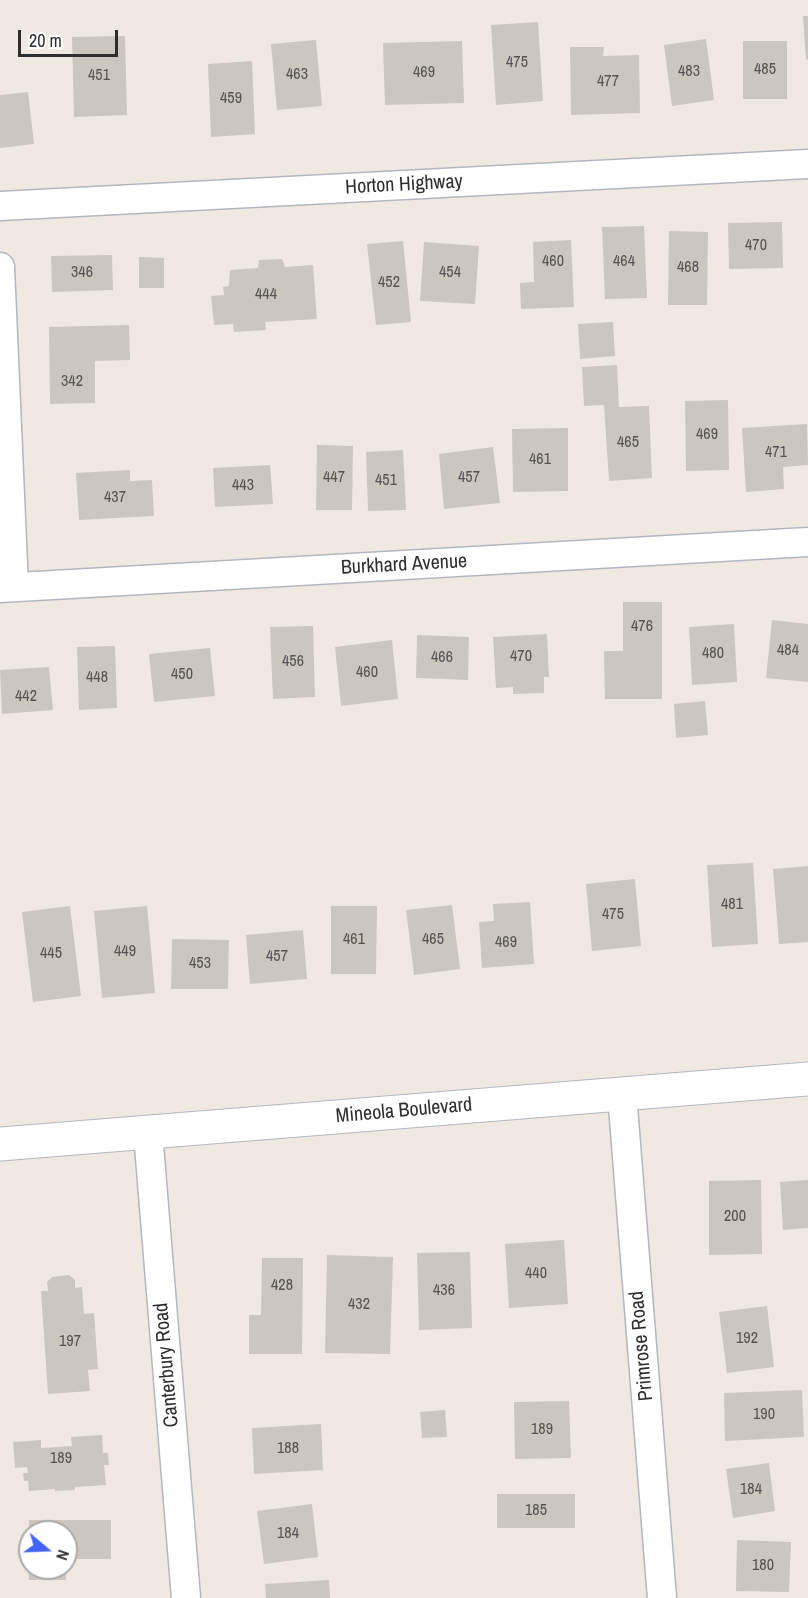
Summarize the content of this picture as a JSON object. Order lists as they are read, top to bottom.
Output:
{
  "streets": {
    "main road": ["Mineola Boulevard"],
    "street": [
      "Horton Highway",
      "Burkhard Avenue",
      "Primrose Road",
      "Canterbury Road"
    ]
  },
  "crossings": [
    ["Mineola Boulevard", "Primrose Road"],
    ["Mineola Boulevard", "Canterbury Road"]
  ],
  "house_numbers": [
    "475",
    "485",
    "483",
    "469",
    "463",
    "451",
    "477",
    "459",
    "470",
    "460",
    "464",
    "468",
    "346",
    "454",
    "452",
    "444",
    "342",
    "469",
    "465",
    "471",
    "461",
    "447",
    "457",
    "451",
    "443",
    "437",
    "476",
    "484",
    "480",
    "470",
    "466",
    "456",
    "460",
    "450",
    "448",
    "442",
    "481",
    "475",
    "461",
    "465",
    "469",
    "449",
    "445",
    "457",
    "453",
    "200",
    "440",
    "428",
    "436",
    "432",
    "192",
    "197",
    "190",
    "189",
    "188",
    "189",
    "184",
    "185",
    "184",
    "180"
  ],
  "scale_bar": "20 m",
  "north": "right"
}
